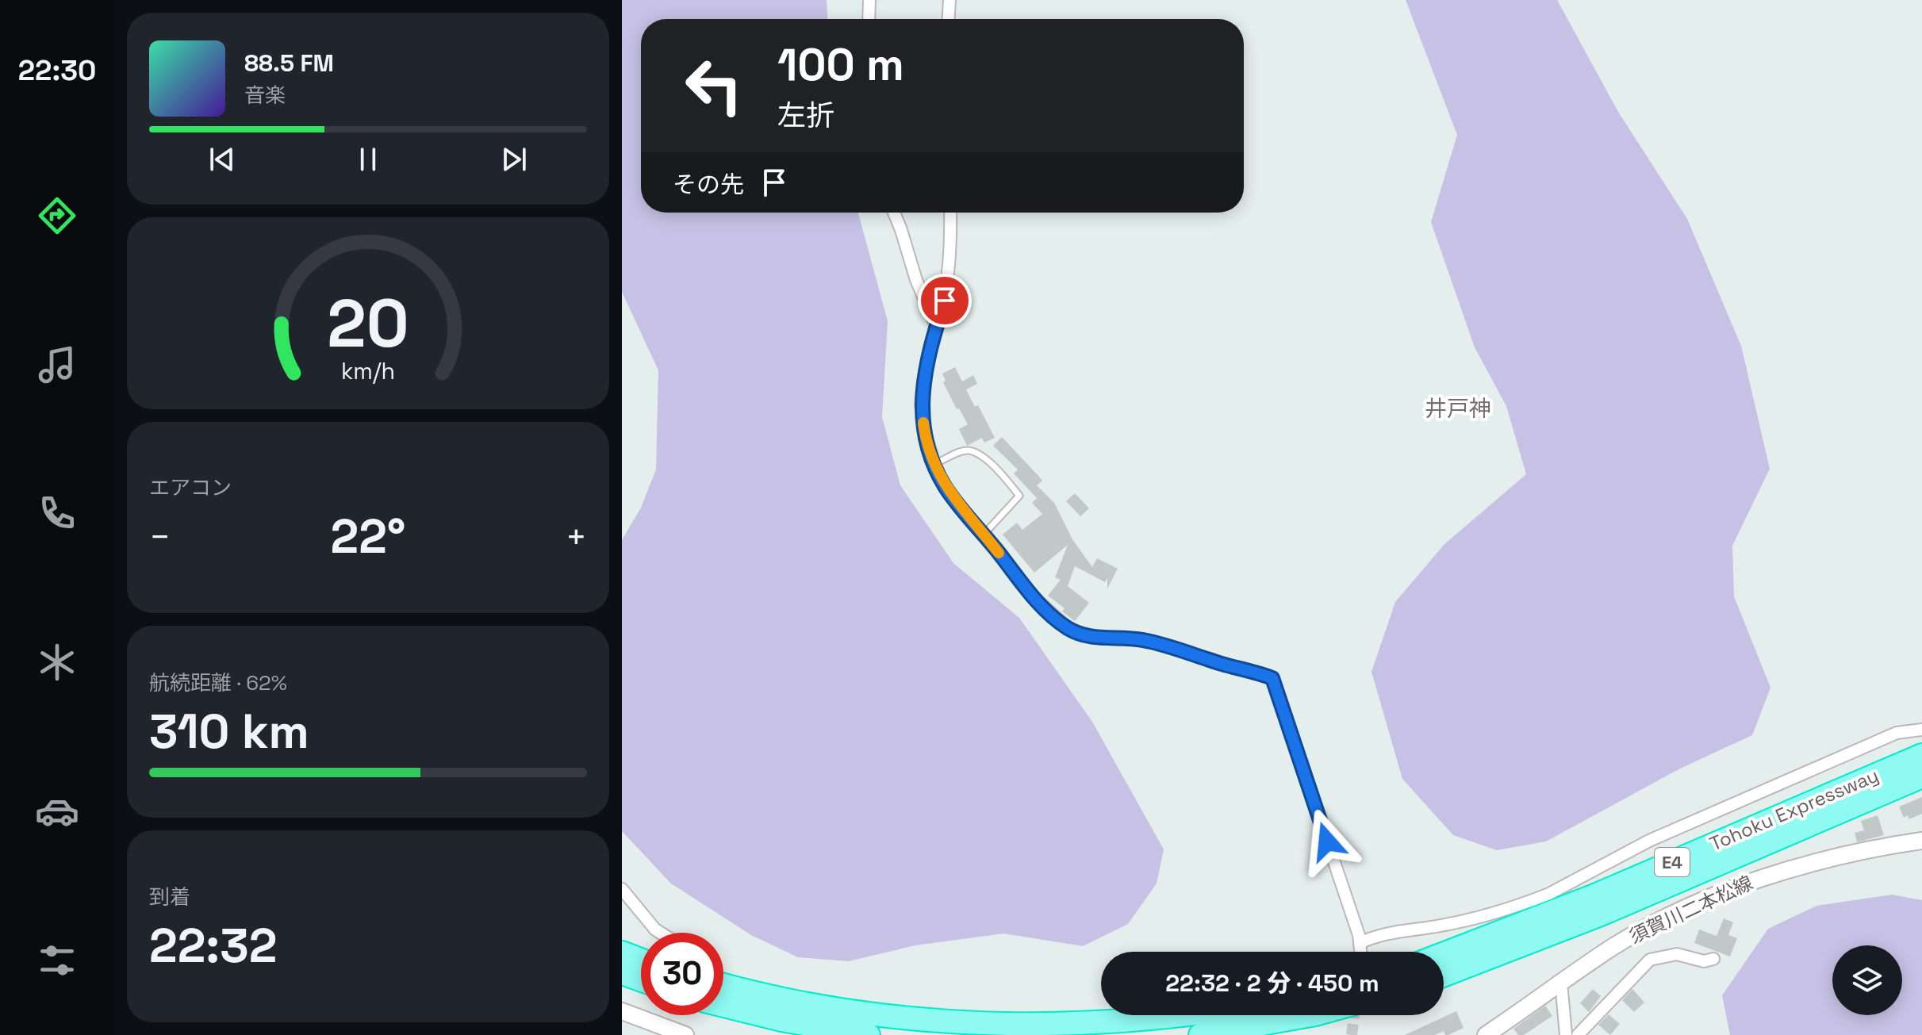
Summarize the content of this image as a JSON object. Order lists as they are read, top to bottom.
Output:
{
  "streets": {
    "highway": ["Tohoku Expressway", "E4"],
    "main road": ["須賀川二本松線"]
  },
  "districts": ["井戸神"],
  "page": {
    "tabs": "22:30",
    "turn": ["100 m", "左折"],
    "song": ["88.5 FM", "音楽"],
    "then": "その先",
    "tile": [
      "エアコン",
      ["航続距離 · 62%", "310 km"],
      ["到着", "22:32"]
    ],
    "heat": ["−", "22°", "+"],
    "limit": "30",
    "trip": "22:32 · 2 分 · 450 m",
    "gauge": ["20", "km/h"]
  }
}
